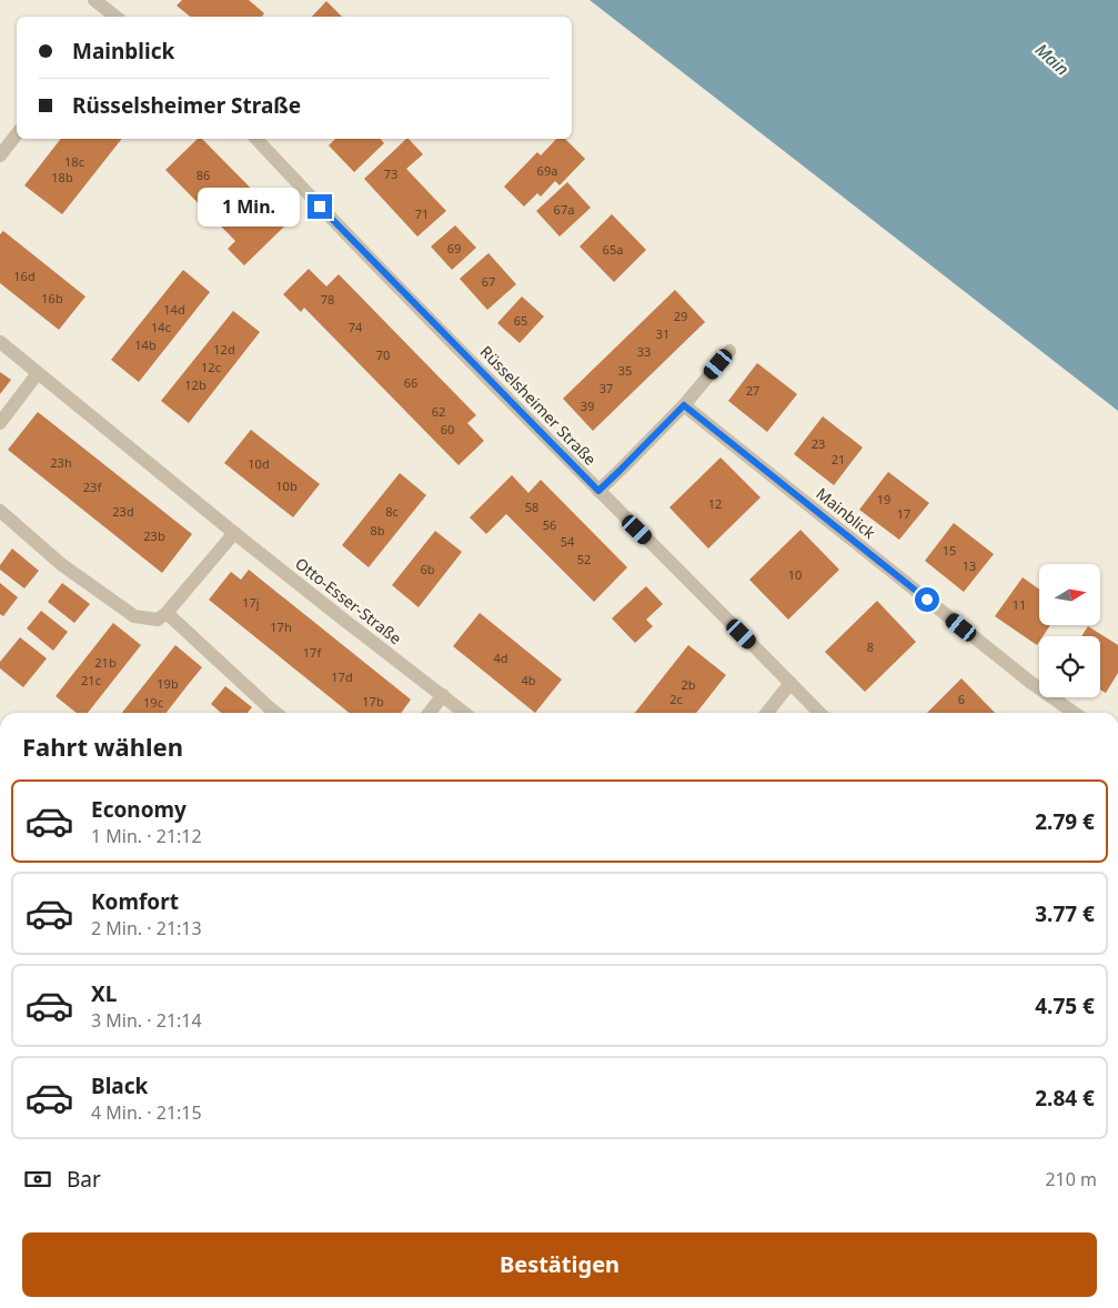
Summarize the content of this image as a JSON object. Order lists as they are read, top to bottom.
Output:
{
  "streets": {
    "street": ["Rüsselsheimer Straße", "Mainblick", "Otto-Esser-Straße"]
  },
  "water": ["Main"],
  "house_numbers": [
    "18c",
    "69a",
    "73",
    "86",
    "18b",
    "67a",
    "71",
    "69",
    "65a",
    "16d",
    "67",
    "16b",
    "78",
    "14d",
    "29",
    "65",
    "14c",
    "74",
    "31",
    "14b",
    "12d",
    "33",
    "70",
    "12c",
    "35",
    "66",
    "12b",
    "37",
    "27",
    "39",
    "62",
    "60",
    "23",
    "21",
    "23h",
    "10d",
    "10b",
    "23f",
    "19",
    "12",
    "58",
    "23d",
    "8c",
    "17",
    "56",
    "8b",
    "23b",
    "54",
    "15",
    "52",
    "13",
    "6b",
    "10",
    "17j",
    "11",
    "17h",
    "8",
    "17f",
    "4d",
    "21b",
    "17d",
    "21c",
    "4b",
    "19b",
    "2b",
    "2c",
    "6",
    "17b",
    "19c"
  ],
  "north": "right",
  "page": {
    "banner": ["Mainblick", "Rüsselsheimer Straße"],
    "bubble": "1 Min.",
    "heading": "Fahrt wählen",
    "list": [
      {
        "name": "Economy",
        "note": "1 Min. · 21:12",
        "value": "2.79 €"
      },
      {
        "name": "Komfort",
        "note": "2 Min. · 21:13",
        "value": "3.77 €"
      },
      {
        "name": "XL",
        "note": "3 Min. · 21:14",
        "value": "4.75 €"
      },
      {
        "name": "Black",
        "note": "4 Min. · 21:15",
        "value": "2.84 €"
      }
    ],
    "pay": ["Bar", "210 m"],
    "buttons": "Bestätigen"
  }
}
